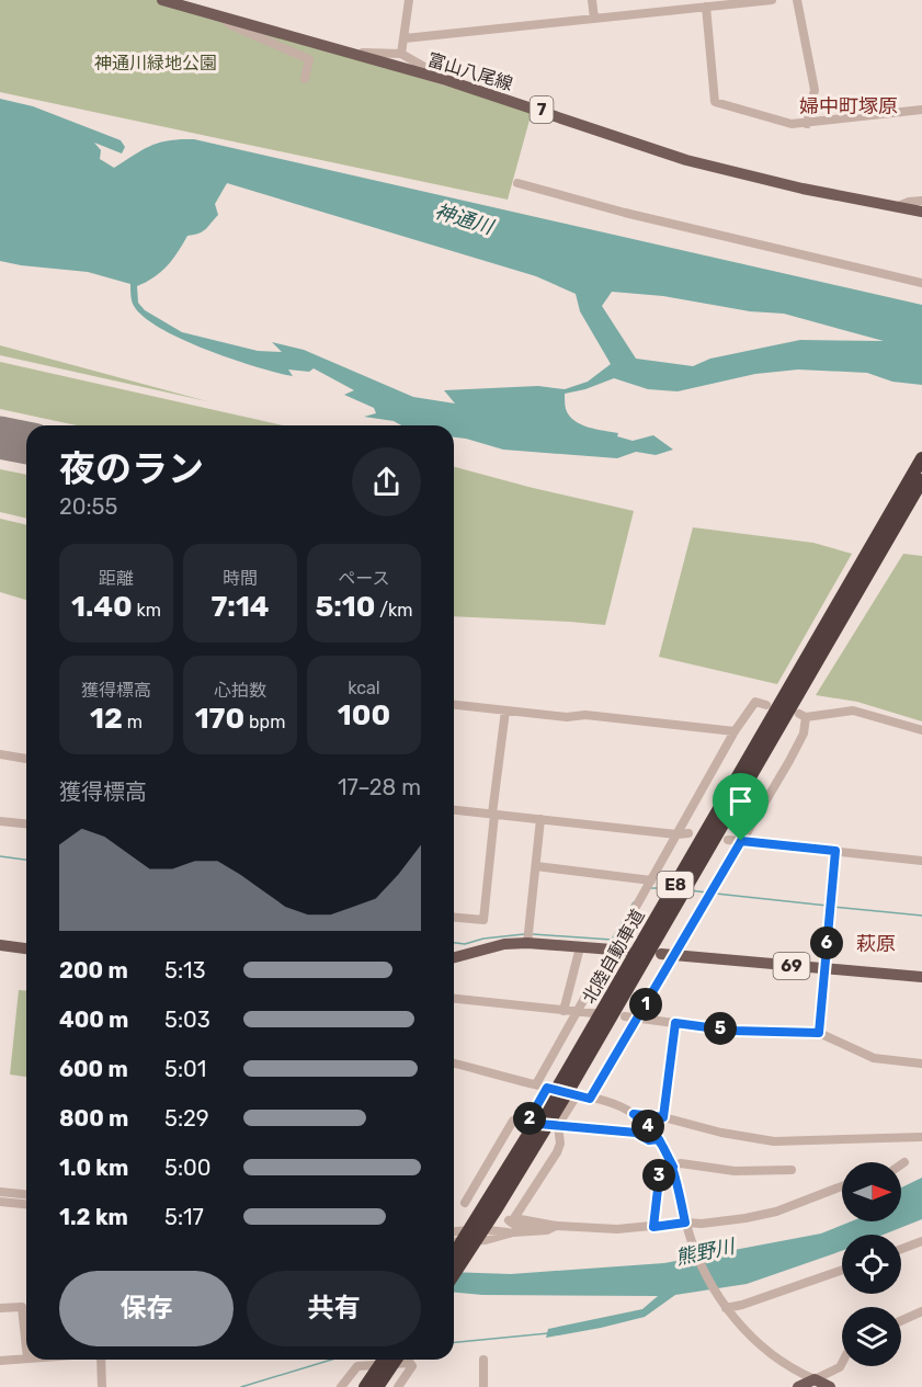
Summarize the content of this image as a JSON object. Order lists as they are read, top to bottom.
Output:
{
  "streets": {
    "highway": ["E8", "北陸自動車道"],
    "main road": ["富山八尾線", "7", "69"]
  },
  "districts": ["婦中町塚原", "萩原"],
  "water": ["神通川", "熊野川"],
  "parks": ["神通川緑地公園"],
  "north": "right",
  "page": {
    "heading": ["夜のラン", "20:55"],
    "stats": [
      ["距離", "1.40 km"],
      ["時間", "7:14"],
      ["ペース", "5:10 /km"],
      ["獲得標高", "12 m"],
      ["心拍数", "170 bpm"],
      ["kcal", "100"]
    ],
    "chart": ["獲得標高", "17–28 m"],
    "pins": [
      "6",
      "1",
      "5",
      "2",
      "4",
      "3"
    ],
    "list": [
      {
        "name": "200 m",
        "note": "5:13"
      },
      {
        "name": "400 m",
        "note": "5:03"
      },
      {
        "name": "600 m",
        "note": "5:01"
      },
      {
        "name": "800 m",
        "note": "5:29"
      },
      {
        "name": "1.0 km",
        "note": "5:00"
      },
      {
        "name": "1.2 km",
        "note": "5:17"
      }
    ],
    "buttons": ["保存", "共有"]
  }
}
